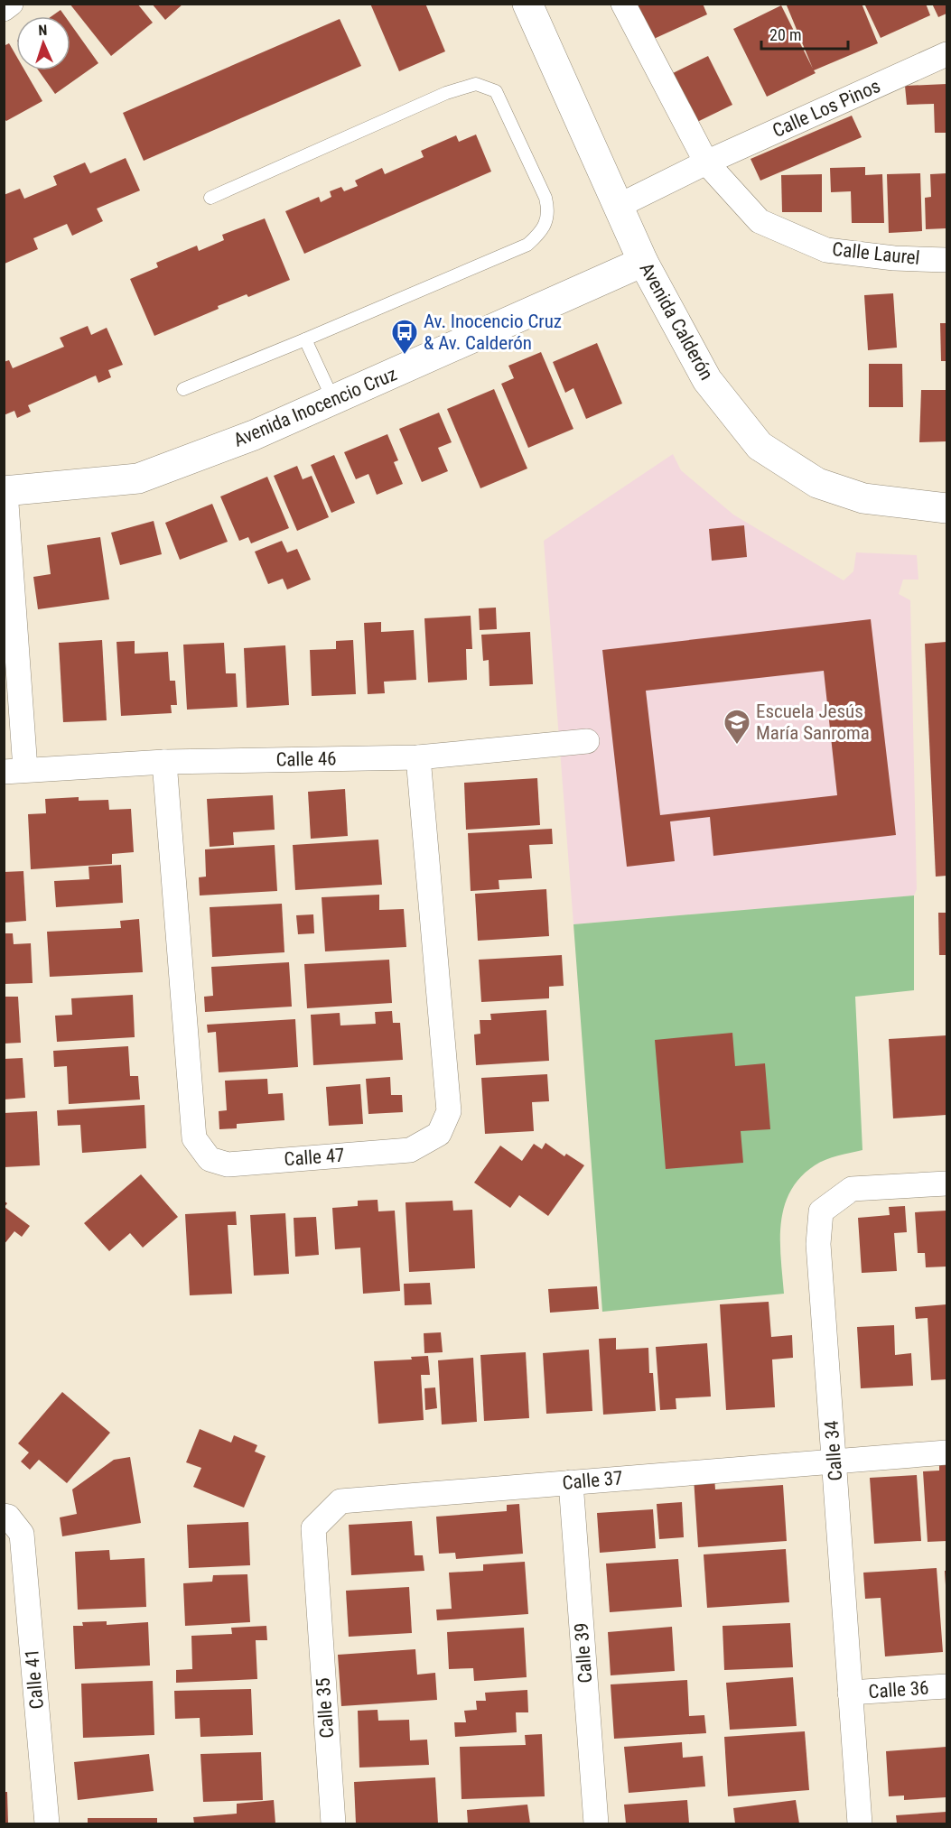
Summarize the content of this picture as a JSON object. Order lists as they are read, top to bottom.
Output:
{
  "streets": {
    "street": [
      "Calle Los Pinos",
      "Calle Laurel",
      "Avenida Calderón",
      "Avenida Inocencio Cruz",
      "Calle 46",
      "Calle 47",
      "Calle 34",
      "Calle 37",
      "Calle 39",
      "Calle 41",
      "Calle 36",
      "Calle 35"
    ]
  },
  "crossings": [
    ["Calle Los Pinos", "Calle Laurel"],
    ["Calle Los Pinos", "Avenida Calderón"],
    ["Avenida Calderón", "Avenida Inocencio Cruz"],
    ["Avenida Inocencio Cruz", "Calle 46"],
    ["Calle 46", "Calle 47"],
    ["Calle 34", "Calle 37"],
    ["Calle 34", "Calle 36"],
    ["Calle 37", "Calle 39"],
    ["Calle 37", "Calle 35"]
  ],
  "places": {
    "bus stop": ["Av. Inocencio Cruz & Av. Calderón"],
    "school or university": ["Escuela Jesús María Sanroma"]
  },
  "scale_bar": "20 m",
  "north": "top"
}
